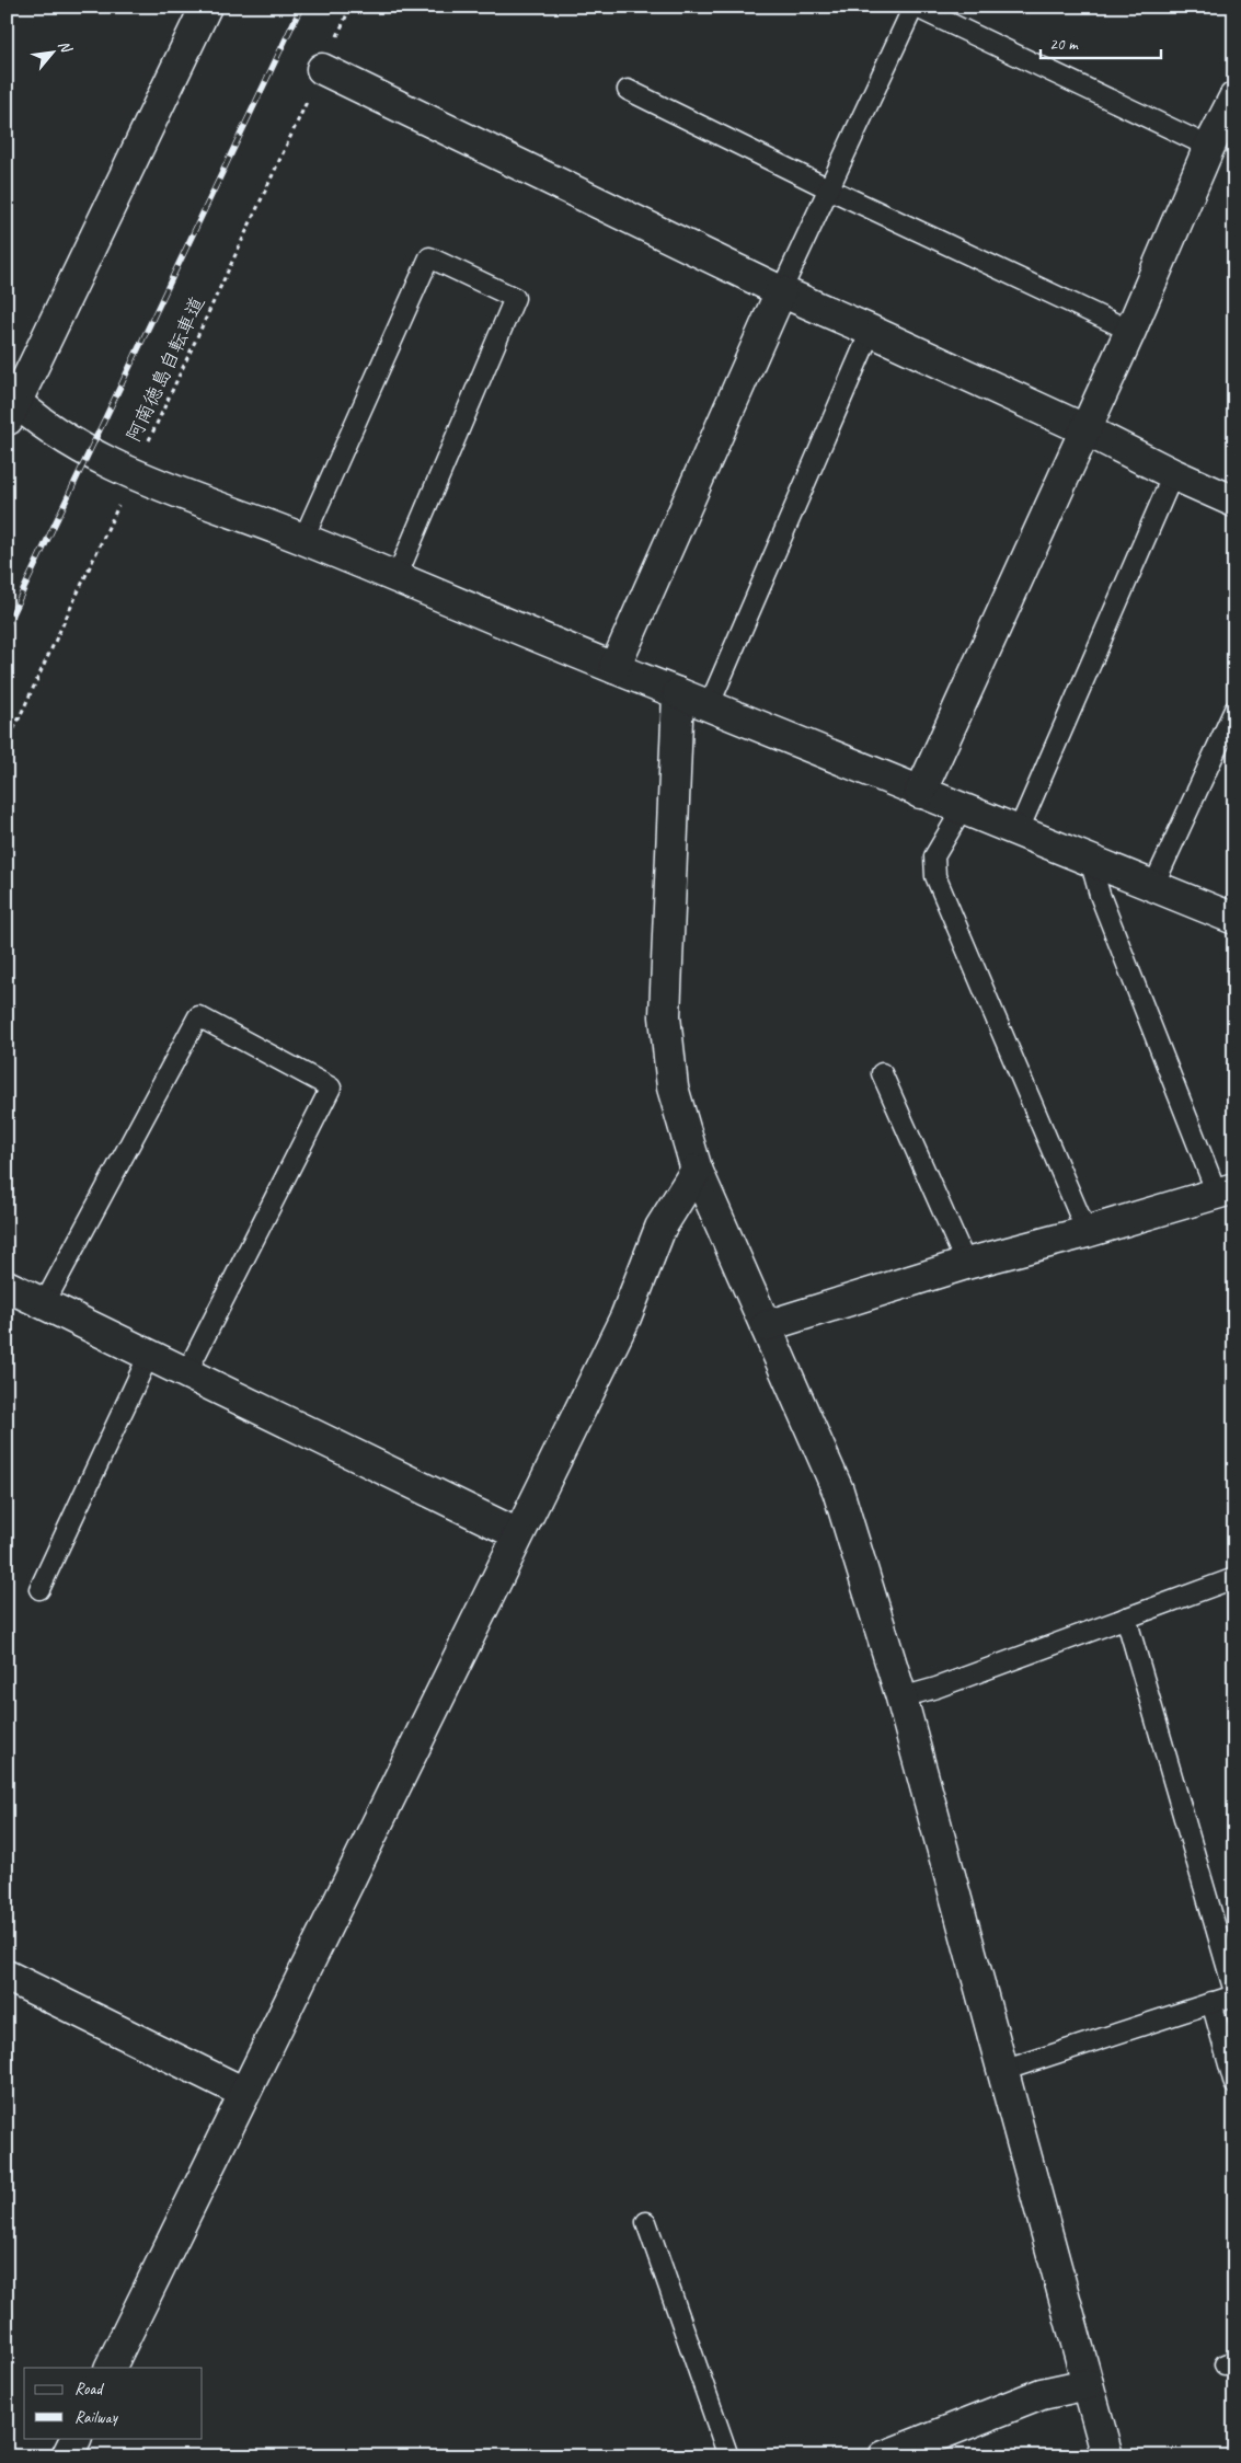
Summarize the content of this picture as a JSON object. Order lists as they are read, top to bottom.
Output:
{
  "streets": {
    "path": ["阿南徳島自転車道"]
  },
  "legend": ["Road", "Railway"],
  "scale_bar": "20 m",
  "north": "top right"
}
